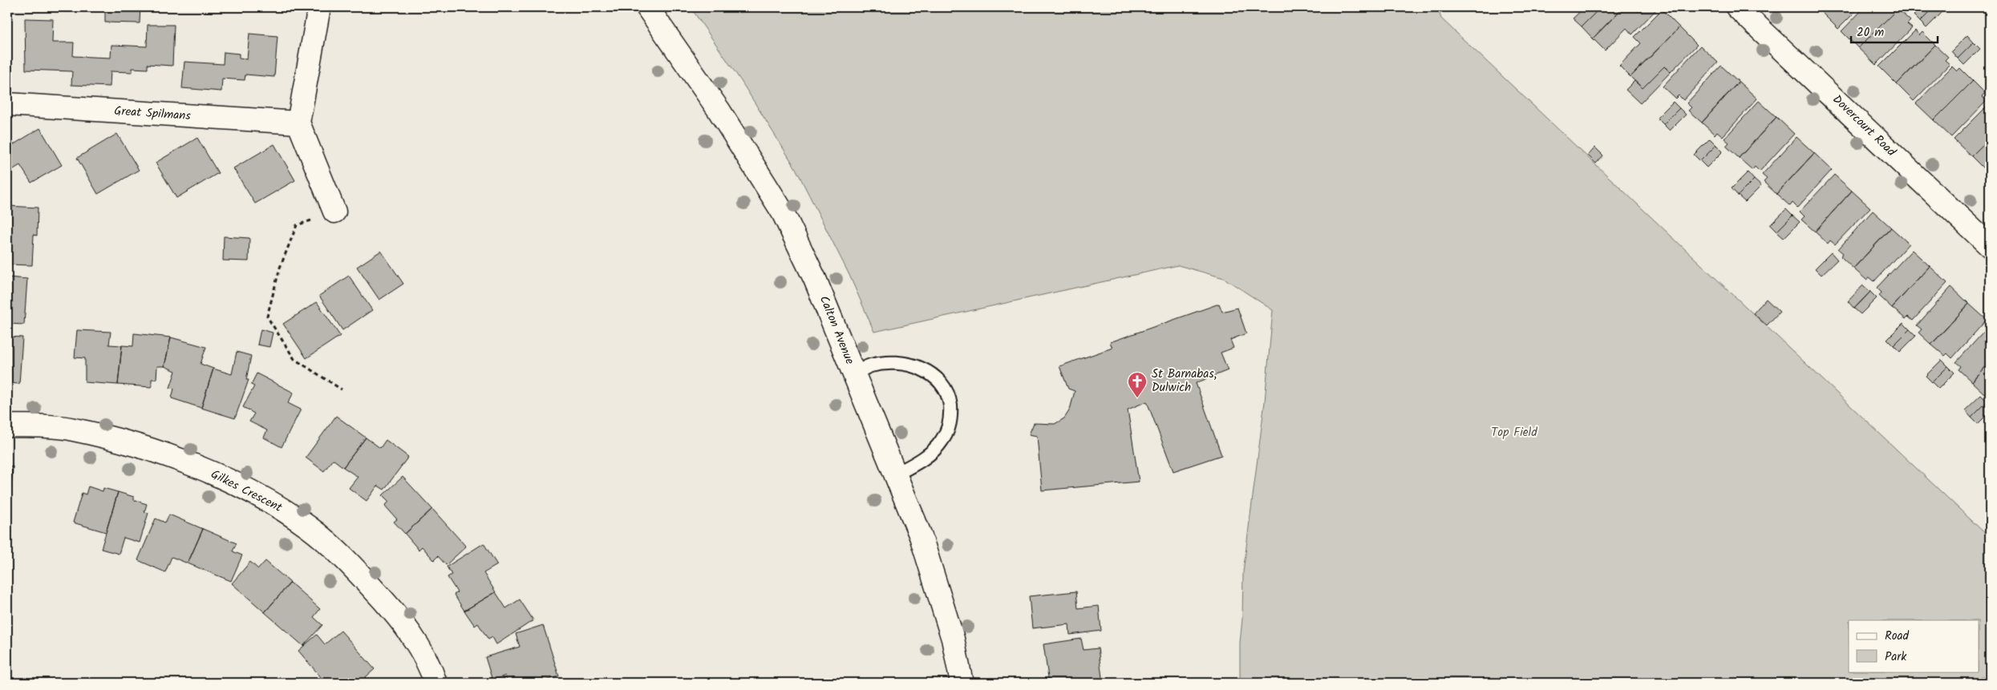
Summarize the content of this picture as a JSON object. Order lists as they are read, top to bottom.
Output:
{
  "streets": {
    "street": [
      "Great Spilmans",
      "Dovercourt Road",
      "Calton Avenue",
      "Gilkes Crescent"
    ]
  },
  "parks": ["Top Field"],
  "places": {
    "church": ["St Barnabas, Dulwich"]
  },
  "legend": ["Road", "Park"],
  "scale_bar": "20 m"
}
